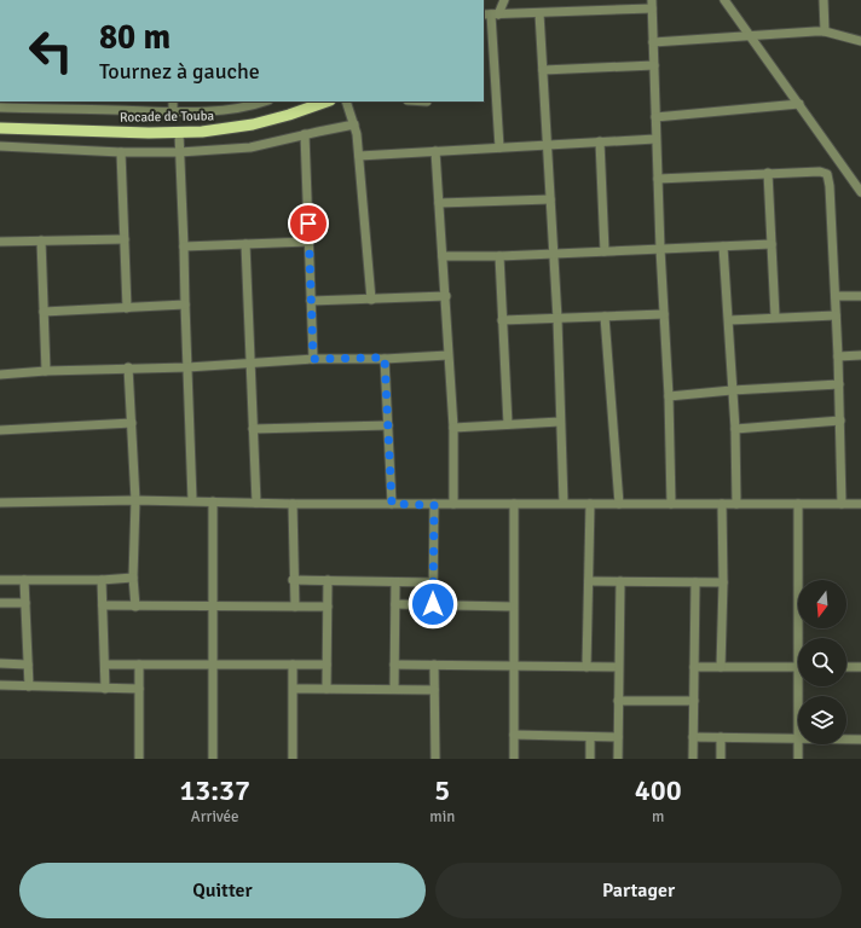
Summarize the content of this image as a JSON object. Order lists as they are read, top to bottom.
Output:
{
  "streets": {
    "main road": ["Rocade de Touba"]
  },
  "north": "bottom",
  "page": {
    "turn": ["80 m", "Tournez à gauche"],
    "eta": [
      "13:37",
      "Arrivée",
      "5",
      "min",
      "400",
      "m"
    ],
    "buttons": ["Quitter", "Partager"]
  }
}
